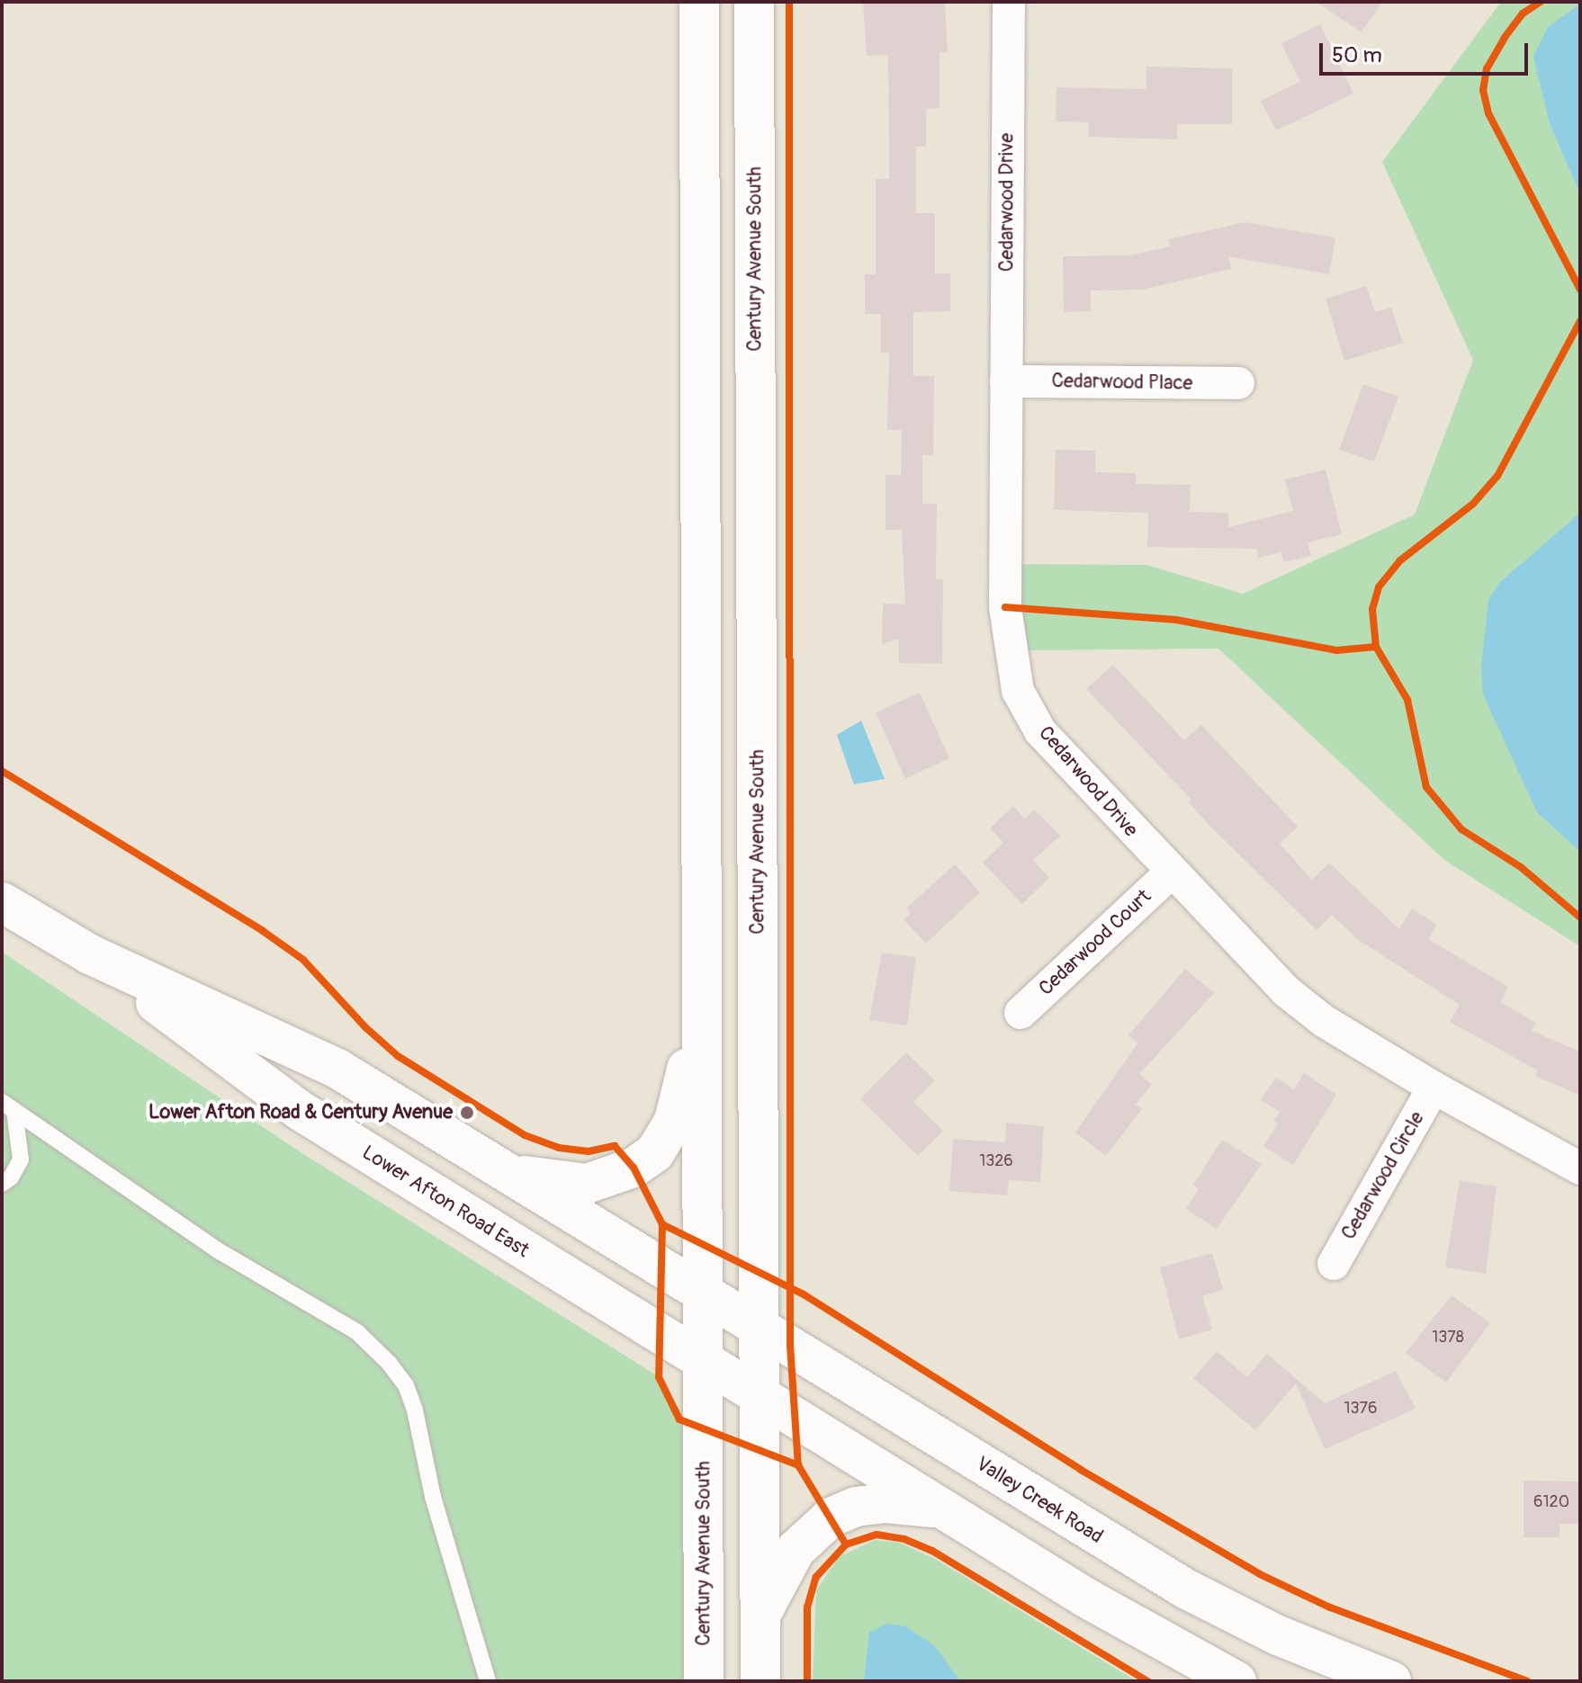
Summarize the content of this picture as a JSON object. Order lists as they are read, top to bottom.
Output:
{
  "streets": {
    "main road": ["Century Avenue South", "Lower Afton Road East", "Valley Creek Road"],
    "street": [
      "Cedarwood Drive",
      "Cedarwood Place",
      "Cedarwood Court",
      "Cedarwood Circle"
    ]
  },
  "crossings": [
    ["Cedarwood Drive", "Cedarwood Place"],
    ["Cedarwood Drive", "Cedarwood Court"],
    ["Cedarwood Drive", "Cedarwood Circle"],
    ["Century Avenue South", "Lower Afton Road East"],
    ["Century Avenue South", "Valley Creek Road"],
    ["Lower Afton Road East", "Valley Creek Road"]
  ],
  "places": ["Lower Afton Road & Century Avenue"],
  "house_numbers": [
    "1326",
    "1378",
    "1376",
    "6120"
  ],
  "scale_bar": "50 m"
}
